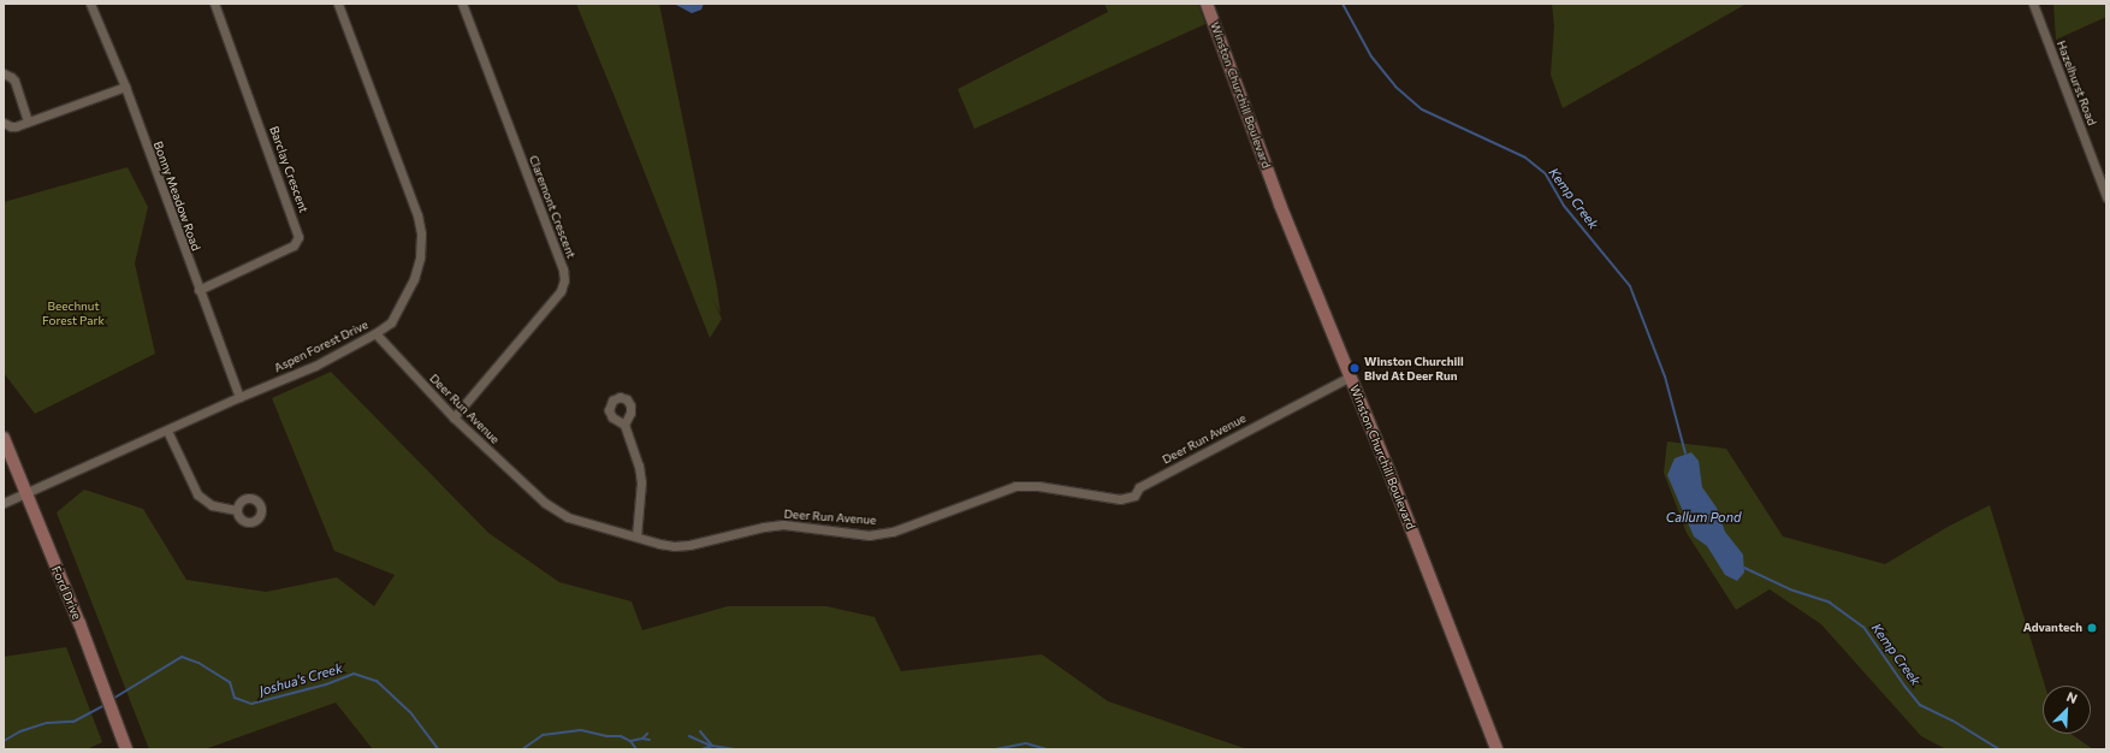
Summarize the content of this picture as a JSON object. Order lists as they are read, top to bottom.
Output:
{
  "streets": {
    "main road": ["Winston Churchill Boulevard", "Ford Drive"],
    "street": [
      "Hazelhurst Road",
      "Barclay Crescent",
      "Bonny Meadow Road",
      "Claremont Crescent",
      "Aspen Forest Drive",
      "Deer Run Avenue"
    ]
  },
  "crossings": [
    ["Winston Churchill Boulevard", "Deer Run Avenue"],
    ["Barclay Crescent", "Bonny Meadow Road"],
    ["Bonny Meadow Road", "Aspen Forest Drive"],
    ["Claremont Crescent", "Deer Run Avenue"],
    ["Aspen Forest Drive", "Deer Run Avenue"],
    ["Aspen Forest Drive", "Ford Drive"]
  ],
  "water": ["Kemp Creek", "Callum Pond", "Joshua's Creek"],
  "parks": ["Beechnut Forest Park"],
  "places": ["Winston Churchill Blvd At Deer Run", "Advantech"],
  "north": "top right"
}
